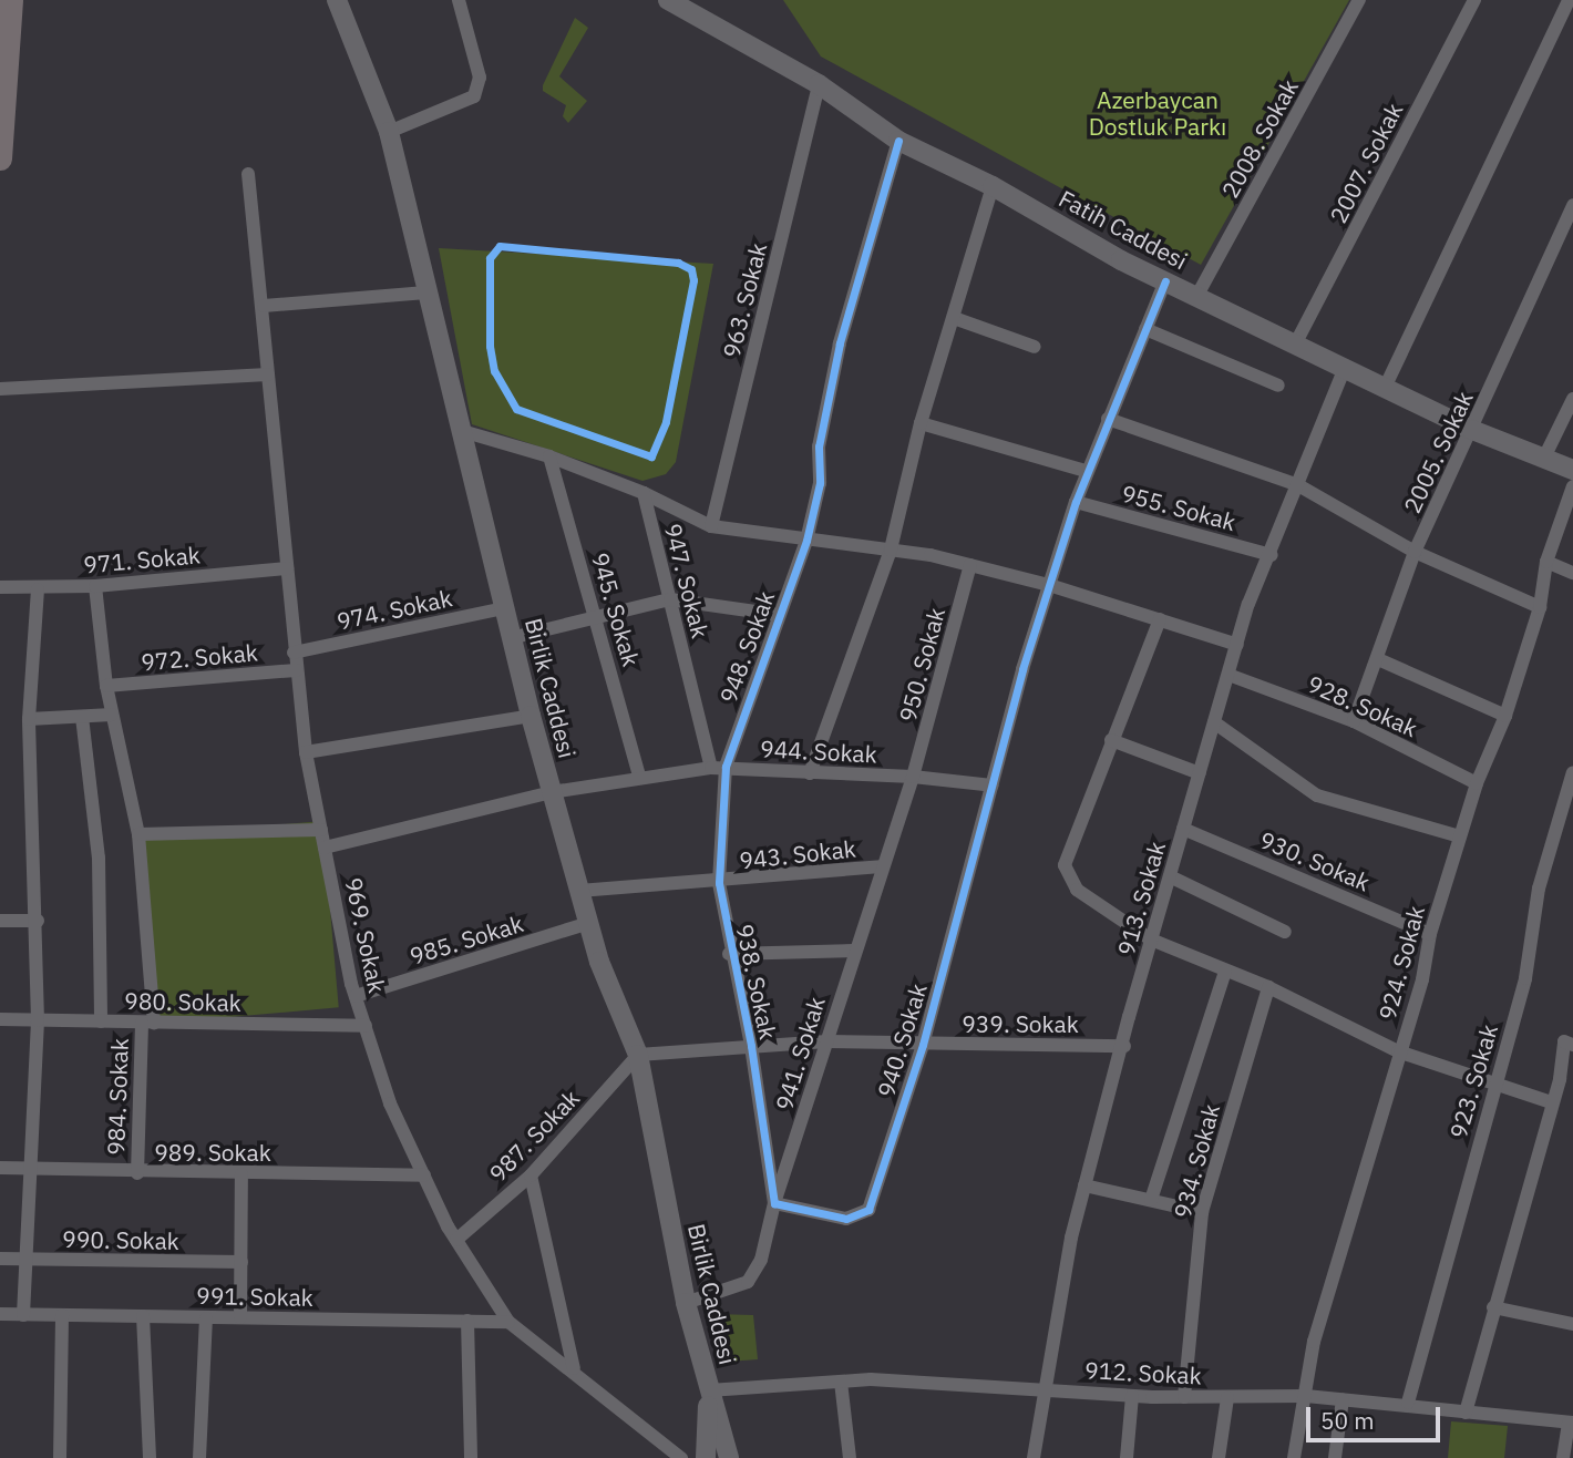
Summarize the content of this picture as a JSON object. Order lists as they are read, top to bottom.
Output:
{
  "streets": {
    "main road": ["Fatih Caddesi", "Birlik Caddesi"],
    "street": [
      "2008. Sokak",
      "2007. Sokak",
      "963. Sokak",
      "2005. Sokak",
      "955. Sokak",
      "971. Sokak",
      "947. Sokak",
      "974. Sokak",
      "945. Sokak",
      "948. Sokak",
      "972. Sokak",
      "950. Sokak",
      "928. Sokak",
      "944. Sokak",
      "943. Sokak",
      "930. Sokak",
      "913. Sokak",
      "969. Sokak",
      "985. Sokak",
      "924. Sokak",
      "938. Sokak",
      "980. Sokak",
      "939. Sokak",
      "940. Sokak",
      "941. Sokak",
      "923. Sokak",
      "984. Sokak",
      "987. Sokak",
      "989. Sokak",
      "934. Sokak",
      "990. Sokak",
      "991. Sokak",
      "912. Sokak"
    ]
  },
  "crossings": [
    ["2008. Sokak", "Fatih Caddesi"],
    ["2007. Sokak", "Fatih Caddesi"],
    ["Fatih Caddesi", "963. Sokak"],
    ["Fatih Caddesi", "2005. Sokak"],
    ["Fatih Caddesi", "948. Sokak"],
    ["Fatih Caddesi", "913. Sokak"],
    ["Fatih Caddesi", "940. Sokak"],
    ["2005. Sokak", "928. Sokak"],
    ["955. Sokak", "913. Sokak"],
    ["955. Sokak", "940. Sokak"],
    ["971. Sokak", "969. Sokak"],
    ["971. Sokak", "984. Sokak"],
    ["947. Sokak", "948. Sokak"],
    ["947. Sokak", "944. Sokak"],
    ["947. Sokak", "938. Sokak"],
    ["974. Sokak", "Birlik Caddesi"],
    ["974. Sokak", "969. Sokak"],
    ["945. Sokak", "944. Sokak"],
    ["948. Sokak", "944. Sokak"],
    ["948. Sokak", "938. Sokak"],
    ["972. Sokak", "969. Sokak"],
    ["972. Sokak", "984. Sokak"],
    ["950. Sokak", "944. Sokak"],
    ["950. Sokak", "941. Sokak"],
    ["Birlik Caddesi", "944. Sokak"],
    ["Birlik Caddesi", "943. Sokak"],
    ["Birlik Caddesi", "985. Sokak"],
    ["Birlik Caddesi", "939. Sokak"],
    ["Birlik Caddesi", "941. Sokak"],
    ["Birlik Caddesi", "987. Sokak"],
    ["Birlik Caddesi", "912. Sokak"],
    ["928. Sokak", "913. Sokak"],
    ["928. Sokak", "924. Sokak"],
    ["944. Sokak", "969. Sokak"],
    ["944. Sokak", "938. Sokak"],
    ["944. Sokak", "940. Sokak"],
    ["944. Sokak", "941. Sokak"],
    ["943. Sokak", "938. Sokak"],
    ["943. Sokak", "941. Sokak"],
    ["930. Sokak", "913. Sokak"],
    ["930. Sokak", "924. Sokak"],
    ["913. Sokak", "939. Sokak"],
    ["913. Sokak", "912. Sokak"],
    ["969. Sokak", "985. Sokak"],
    ["969. Sokak", "980. Sokak"],
    ["969. Sokak", "987. Sokak"],
    ["969. Sokak", "989. Sokak"],
    ["969. Sokak", "991. Sokak"],
    ["924. Sokak", "912. Sokak"],
    ["938. Sokak", "939. Sokak"],
    ["938. Sokak", "940. Sokak"],
    ["938. Sokak", "941. Sokak"],
    ["980. Sokak", "984. Sokak"],
    ["939. Sokak", "940. Sokak"],
    ["939. Sokak", "941. Sokak"],
    ["939. Sokak", "987. Sokak"],
    ["940. Sokak", "941. Sokak"],
    ["923. Sokak", "912. Sokak"],
    ["984. Sokak", "989. Sokak"],
    ["934. Sokak", "912. Sokak"]
  ],
  "parks": ["Azerbaycan Dostluk Parkı"],
  "scale_bar": "50 m"
}
